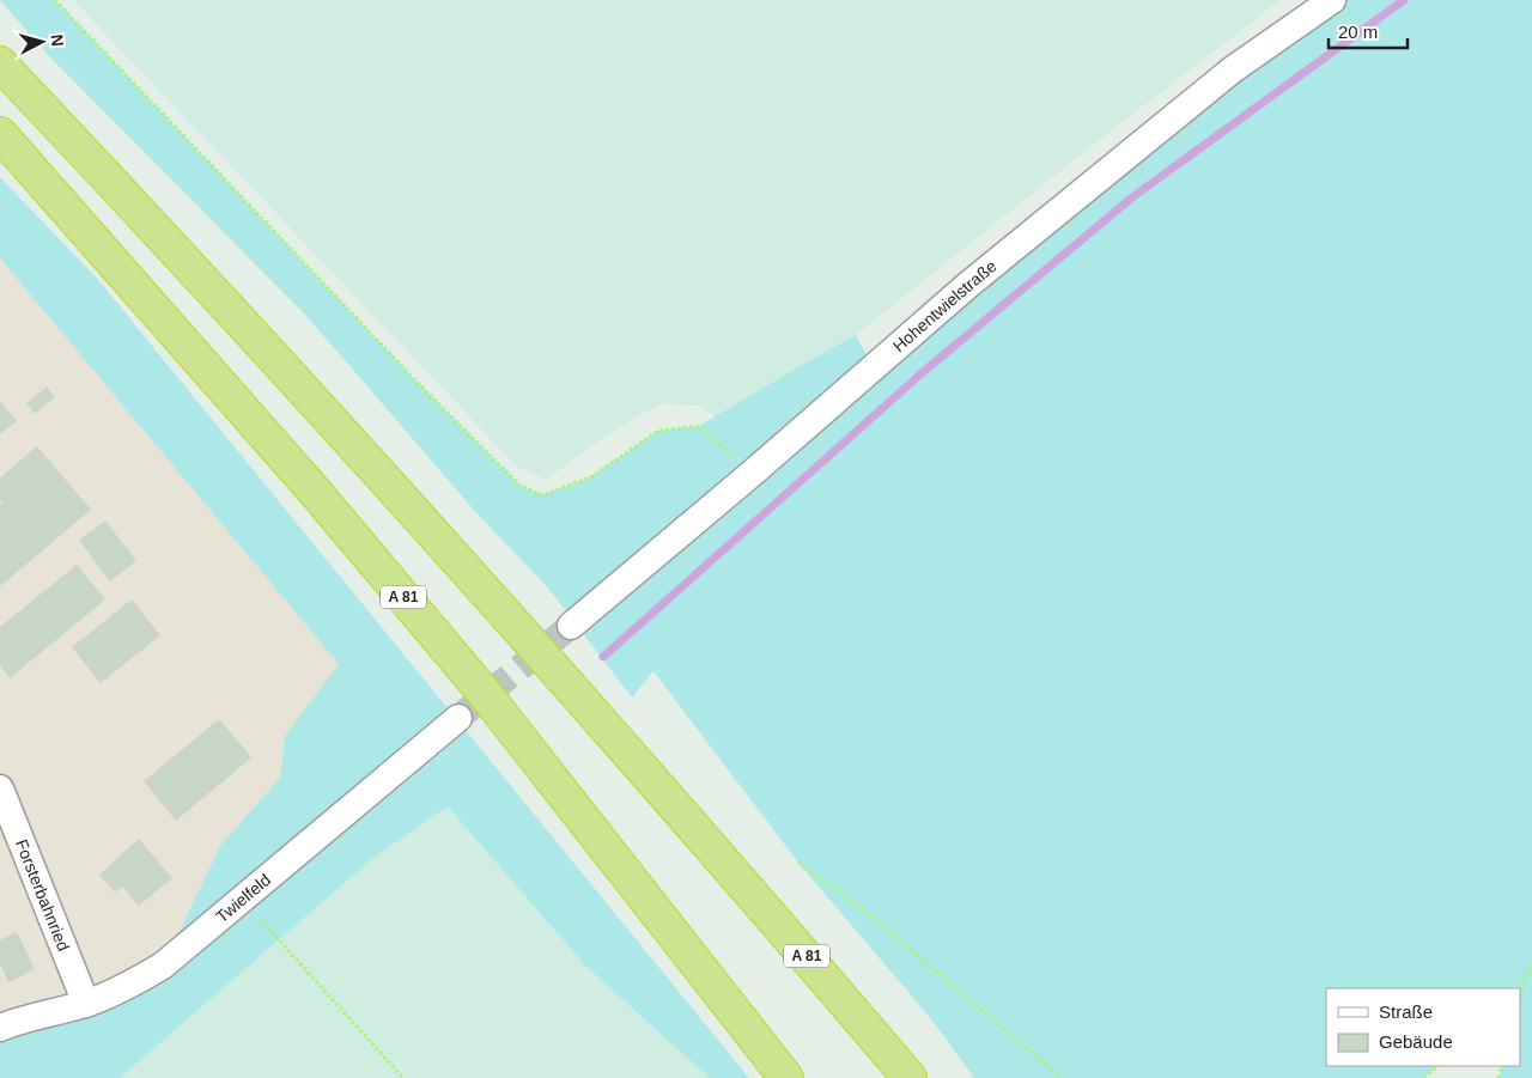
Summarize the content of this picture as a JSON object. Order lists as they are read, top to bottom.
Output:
{
  "streets": {
    "highway": ["A 81"],
    "street": ["Hohentwielstraße", "Forsterbahnried", "Twielfeld"]
  },
  "crossings": [
    ["Forsterbahnried", "Twielfeld"]
  ],
  "legend": ["Straße", "Gebäude"],
  "scale_bar": "20 m",
  "north": "right"
}
